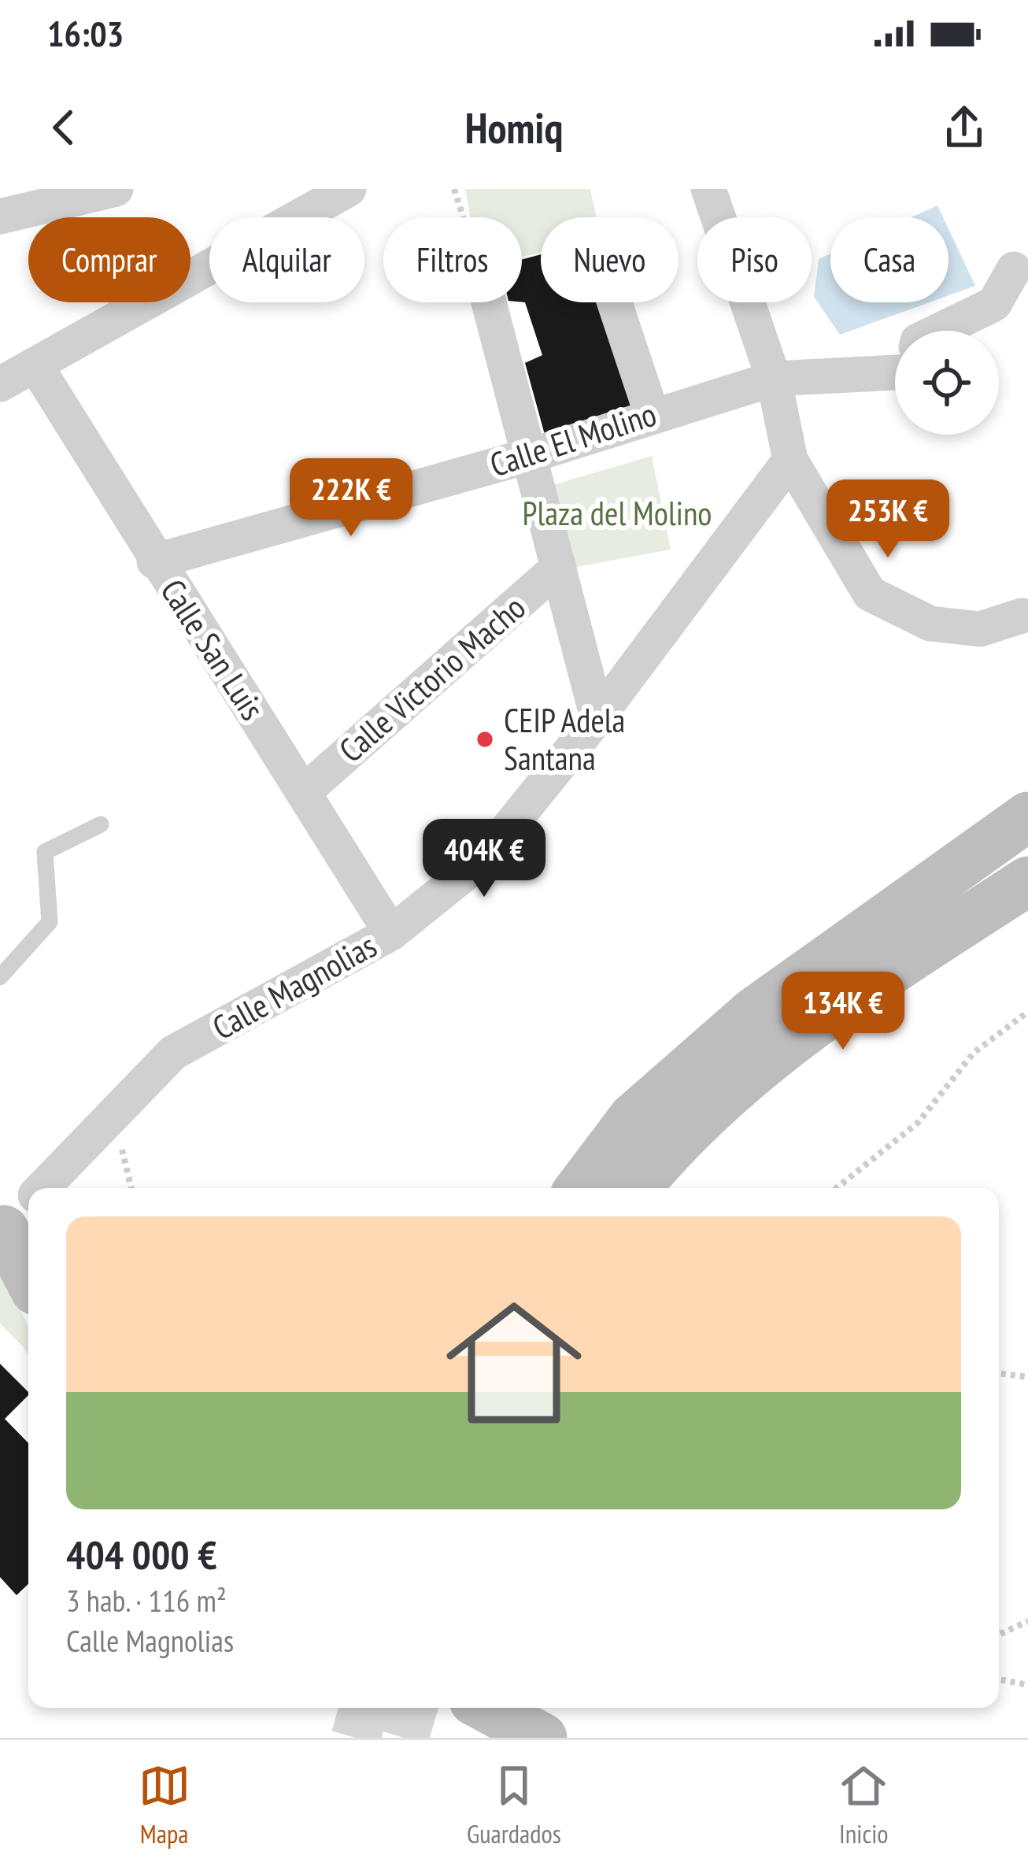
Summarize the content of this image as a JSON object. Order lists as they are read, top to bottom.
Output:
{
  "streets": {
    "street": [
      "Calle El Molino",
      "Calle San Luis",
      "Calle Victorio Macho",
      "Calle Magnolias"
    ]
  },
  "crossings": [
    ["Calle El Molino", "Calle San Luis"],
    ["Calle San Luis", "Calle Victorio Macho"],
    ["Calle San Luis", "Calle Magnolias"]
  ],
  "parks": ["Plaza del Molino"],
  "places": ["CEIP Adela Santana"],
  "page": {
    "status": "16:03",
    "header": "Homiq",
    "chip": [
      "Comprar",
      "Alquilar",
      "Filtros",
      "Nuevo",
      "Piso",
      "Casa"
    ],
    "price": [
      "222K €",
      "253K €",
      "404K €",
      "134K €"
    ],
    "list": [
      {
        "name": "404 000 €",
        "note": "3 hab. · 116 m² · Calle Magnolias"
      }
    ],
    "tabs": ["Mapa", "Guardados", "Inicio"]
  }
}
